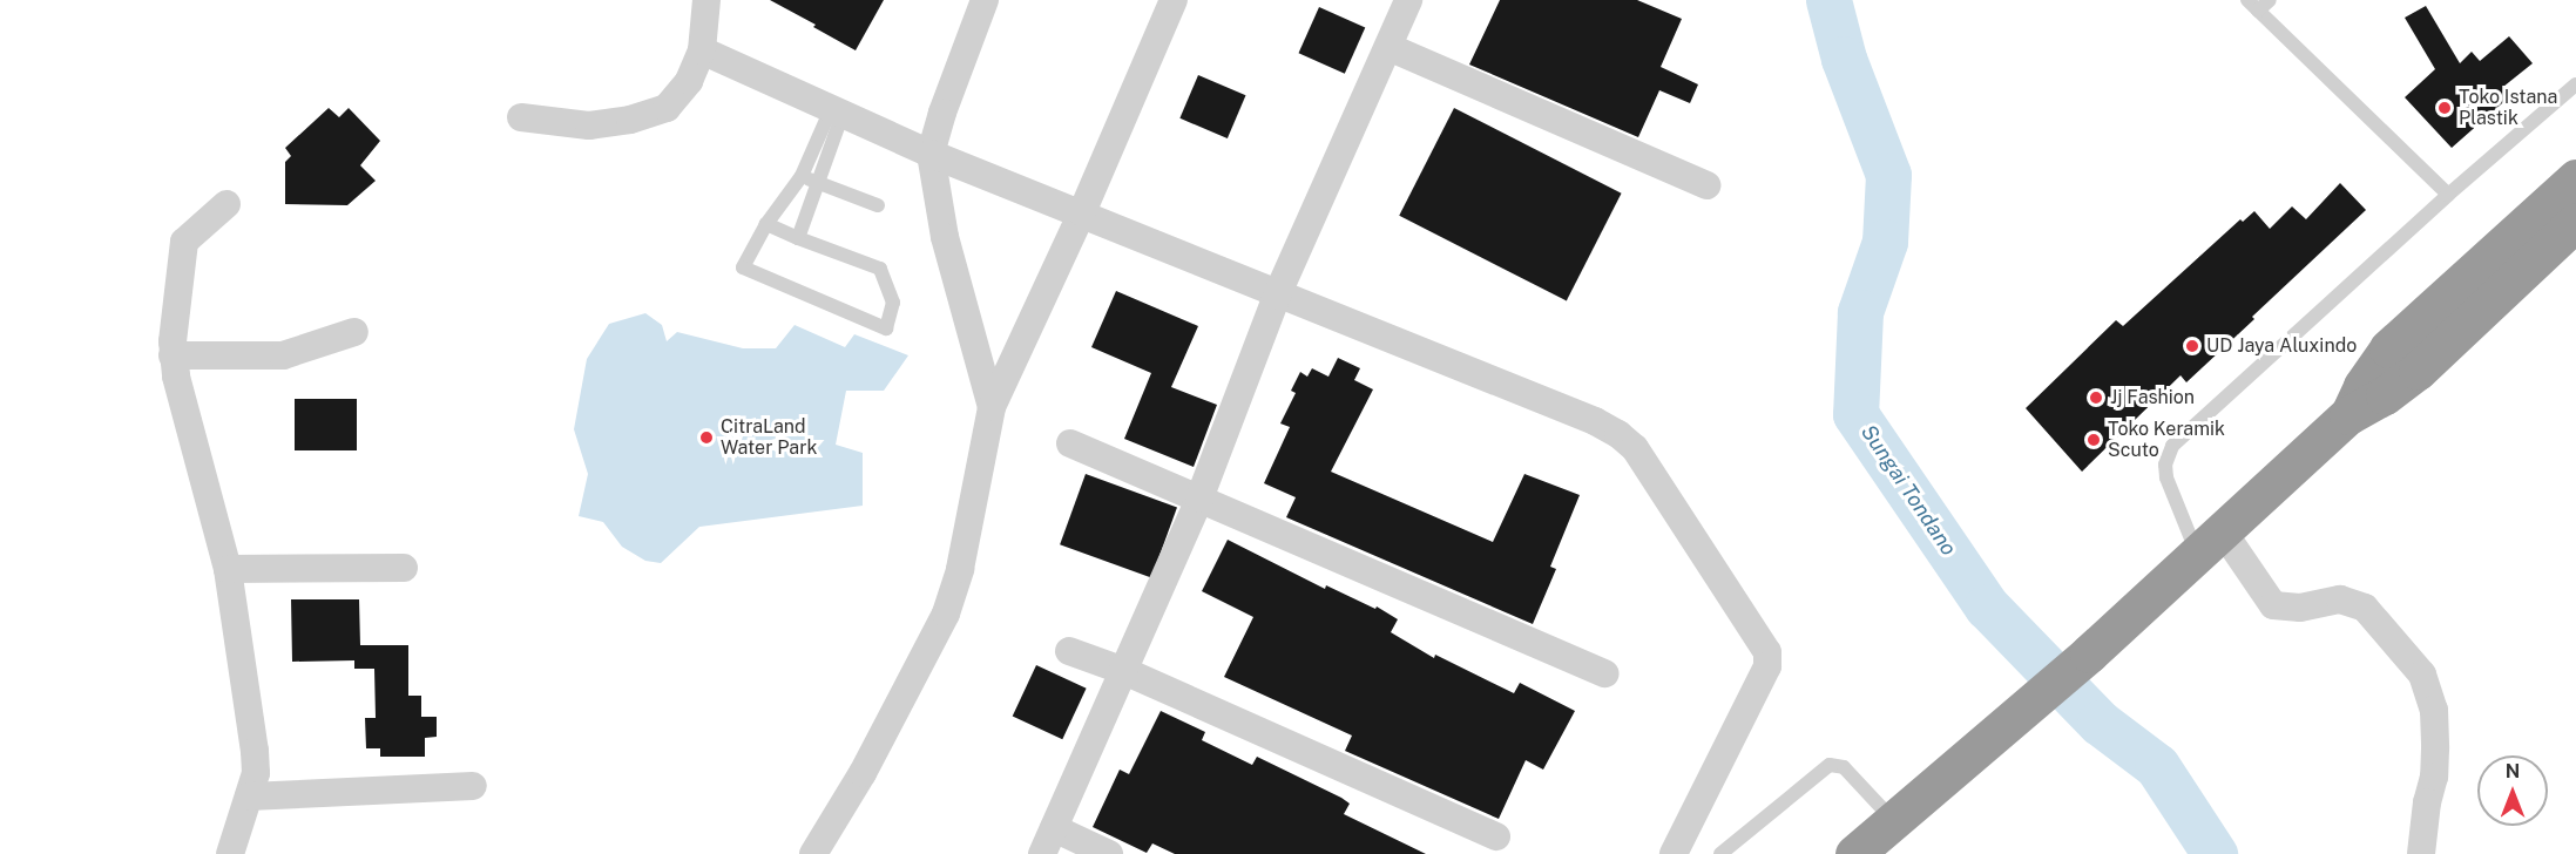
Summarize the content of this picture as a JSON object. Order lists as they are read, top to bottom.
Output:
{
  "water": ["Sungai Tondano"],
  "places": [
    "Toko Istana Plastik",
    "UD Jaya Aluxindo",
    "Jj Fashion",
    "CitraLand Water Park",
    "Toko Keramik Scuto"
  ],
  "north": "top"
}
